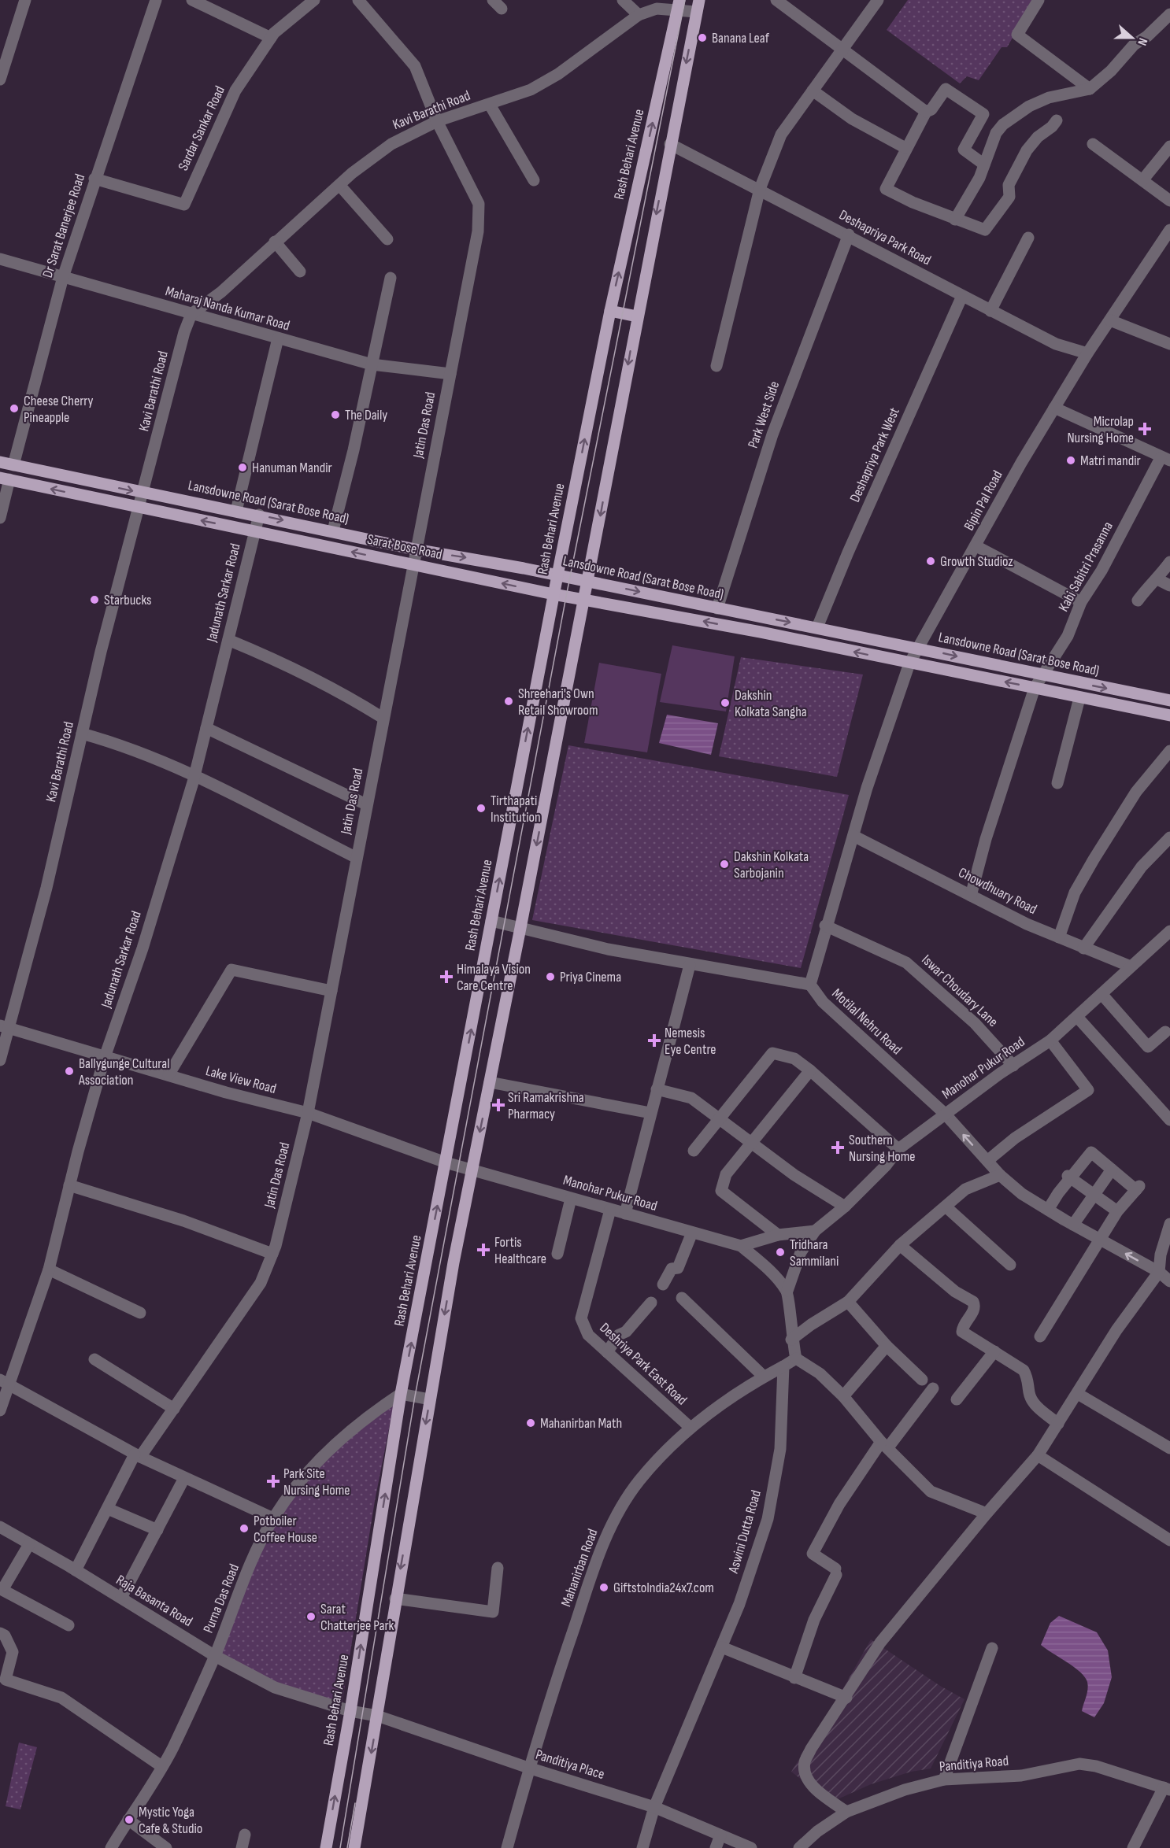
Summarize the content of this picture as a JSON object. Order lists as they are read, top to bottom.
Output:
{
  "streets": {
    "main road": ["Rash Behari Avenue", "Lansdowne Road (Sarat Bose Road)", "Sarat Bose Road"],
    "street": [
      "Kavi Barathi Road",
      "Sardar Sankar Road",
      "Dr Sarat Banerjee Road",
      "Deshapriya Park Road",
      "Maharaj Nanda Kumar Road",
      "Park West Side",
      "Jatin Das Road",
      "Deshapriya Park West",
      "Bipin Pal Road",
      "Kabi Sabitri Prasanna",
      "Jadunath Sarkar Road",
      "Chowdhuary Road",
      "Iswar Choudary Lane",
      "Motilal Nehru Road",
      "Manohar Pukur Road",
      "Lake View Road",
      "Deshriya Park East Road",
      "Aswini Dutta Road",
      "Mahanirban Road",
      "Purna Das Road",
      "Raja Basanta Road",
      "Panditiya Road",
      "Panditiya Place"
    ]
  },
  "crossings": [
    ["Kavi Barathi Road", "Rash Behari Avenue"],
    ["Kavi Barathi Road", "Maharaj Nanda Kumar Road"],
    ["Kavi Barathi Road", "Jatin Das Road"],
    ["Kavi Barathi Road", "Lansdowne Road (Sarat Bose Road)"],
    ["Kavi Barathi Road", "Sarat Bose Road"],
    ["Kavi Barathi Road", "Lake View Road"],
    ["Sardar Sankar Road", "Dr Sarat Banerjee Road"],
    ["Rash Behari Avenue", "Lansdowne Road (Sarat Bose Road)"],
    ["Rash Behari Avenue", "Sarat Bose Road"],
    ["Rash Behari Avenue", "Lake View Road"],
    ["Rash Behari Avenue", "Purna Das Road"],
    ["Rash Behari Avenue", "Raja Basanta Road"],
    ["Rash Behari Avenue", "Panditiya Place"],
    ["Dr Sarat Banerjee Road", "Maharaj Nanda Kumar Road"],
    ["Dr Sarat Banerjee Road", "Lansdowne Road (Sarat Bose Road)"],
    ["Deshapriya Park Road", "Park West Side"],
    ["Deshapriya Park Road", "Deshapriya Park West"],
    ["Deshapriya Park Road", "Bipin Pal Road"],
    ["Maharaj Nanda Kumar Road", "Jatin Das Road"],
    ["Park West Side", "Lansdowne Road (Sarat Bose Road)"],
    ["Jatin Das Road", "Lansdowne Road (Sarat Bose Road)"],
    ["Jatin Das Road", "Sarat Bose Road"],
    ["Jatin Das Road", "Lake View Road"],
    ["Jatin Das Road", "Raja Basanta Road"],
    ["Deshapriya Park West", "Lansdowne Road (Sarat Bose Road)"],
    ["Bipin Pal Road", "Lansdowne Road (Sarat Bose Road)"],
    ["Lansdowne Road (Sarat Bose Road)", "Kabi Sabitri Prasanna"],
    ["Lansdowne Road (Sarat Bose Road)", "Jadunath Sarkar Road"],
    ["Sarat Bose Road", "Jadunath Sarkar Road"],
    ["Kabi Sabitri Prasanna", "Chowdhuary Road"],
    ["Jadunath Sarkar Road", "Lake View Road"],
    ["Chowdhuary Road", "Manohar Pukur Road"],
    ["Iswar Choudary Lane", "Manohar Pukur Road"],
    ["Motilal Nehru Road", "Manohar Pukur Road"],
    ["Manohar Pukur Road", "Lake View Road"],
    ["Manohar Pukur Road", "Deshriya Park East Road"],
    ["Deshriya Park East Road", "Mahanirban Road"],
    ["Aswini Dutta Road", "Mahanirban Road"],
    ["Aswini Dutta Road", "Panditiya Place"],
    ["Mahanirban Road", "Panditiya Place"],
    ["Purna Das Road", "Raja Basanta Road"],
    ["Raja Basanta Road", "Panditiya Place"]
  ],
  "one_way": ["Sarat Bose Road"],
  "places": {
    "other": [
      "Banana Leaf",
      "Cheese Cherry Pineapple",
      "The Daily",
      "Matri mandir",
      "Hanuman Mandir",
      "Growth Studioz",
      "Starbucks",
      "Shreehari's Own Retail Showroom",
      "Dakshin Kolkata Sangha",
      "Tirthapati Institution",
      "Dakshin Kolkata Sarbojanin",
      "Priya Cinema",
      "Ballygunge Cultural Association",
      "Tridhara Sammilani",
      "Mahanirban Math",
      "Potboiler Coffee House",
      "GiftstoIndia24x7.com",
      "Sarat Chatterjee Park",
      "Mystic Yoga Cafe & Studio"
    ],
    "health": [
      "Microlap Nursing Home",
      "Himalaya Vision Care Centre",
      "Nemesis Eye Centre",
      "Sri Ramakrishna Pharmacy",
      "Southern Nursing Home",
      "Fortis Healthcare",
      "Park Site Nursing Home"
    ]
  },
  "north": "right"
}
